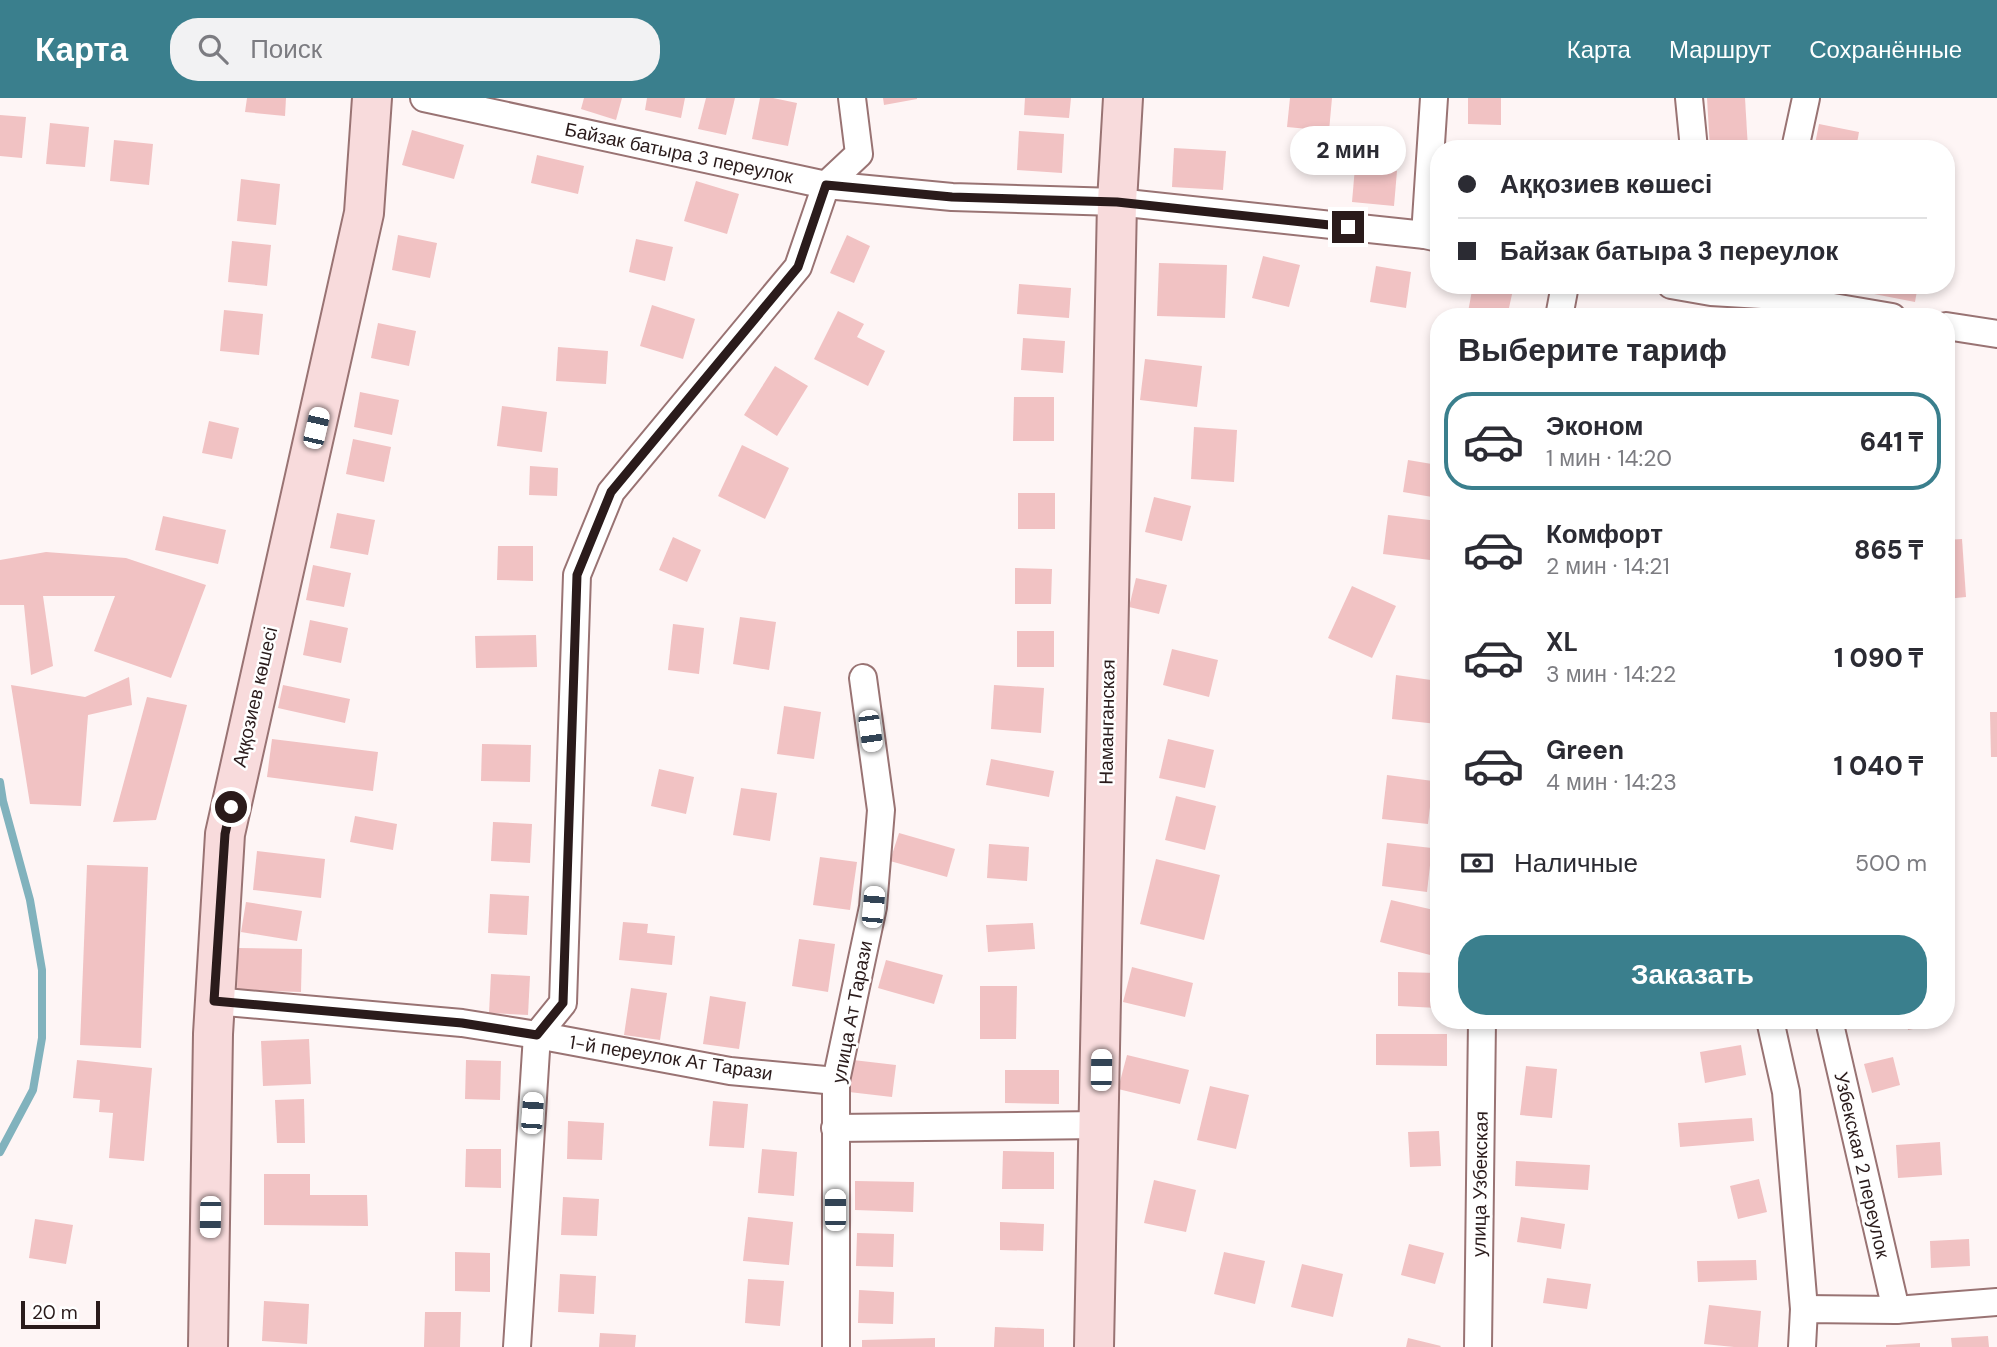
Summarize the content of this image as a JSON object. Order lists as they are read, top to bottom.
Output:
{
  "streets": {
    "main road": ["Аққозиев көшесі", "Наманганская"],
    "street": [
      "Байзак батыра 3 переулок",
      "улица Ат Тарази",
      "1-й переулок Ат Тарази",
      "Узбекская 2 переулок",
      "улица Узбекская"
    ]
  },
  "crossings": [
    ["Байзак батыра 3 переулок", "Наманганская"],
    ["Аққозиев көшесі", "1-й переулок Ат Тарази"],
    ["улица Ат Тарази", "1-й переулок Ат Тарази"]
  ],
  "scale_bar": "20 m",
  "page": {
    "header": "Карта",
    "search": "Поиск",
    "nav": ["Карта", "Маршрут", "Сохранённые"],
    "bubble": "2 мин",
    "banner": ["Аққозиев көшесі", "Байзак батыра 3 переулок"],
    "heading": "Выберите тариф",
    "list": [
      {
        "name": "Эконом",
        "note": "1 мин · 14:20",
        "value": "641 ₸"
      },
      {
        "name": "Комфорт",
        "note": "2 мин · 14:21",
        "value": "865 ₸"
      },
      {
        "name": "XL",
        "note": "3 мин · 14:22",
        "value": "1 090 ₸"
      },
      {
        "name": "Green",
        "note": "4 мин · 14:23",
        "value": "1 040 ₸"
      }
    ],
    "pay": ["Наличные", "500 m"],
    "buttons": "Заказать",
    "scale": "20 m"
  }
}
